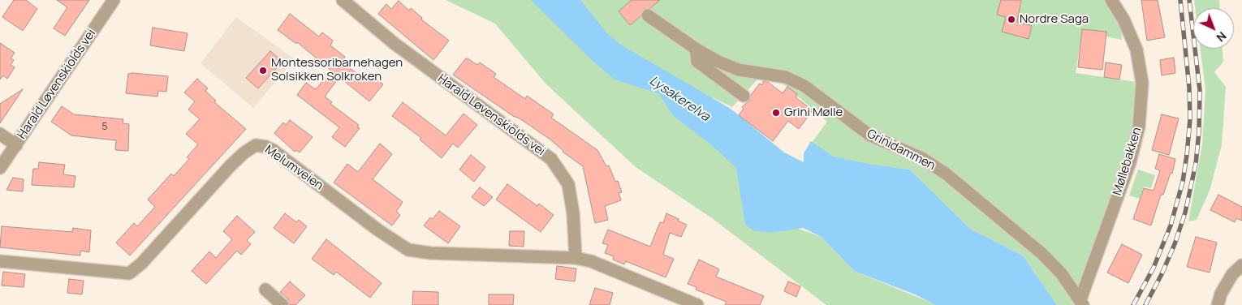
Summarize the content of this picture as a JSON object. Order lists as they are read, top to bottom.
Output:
{
  "streets": {
    "street": [
      "Harald Løvenskiolds vei",
      "Grinidammen",
      "Møllebakken",
      "Melumveien"
    ]
  },
  "crossings": [
    ["Harald Løvenskiolds vei", "Melumveien"],
    ["Grinidammen", "Møllebakken"]
  ],
  "water": ["Lysakerelva"],
  "places": ["Nordre Saga", "Montessoribarnehagen Solsikken Solkroken", "Grini Mølle"],
  "house_numbers": ["5"],
  "north": "bottom right"
}
